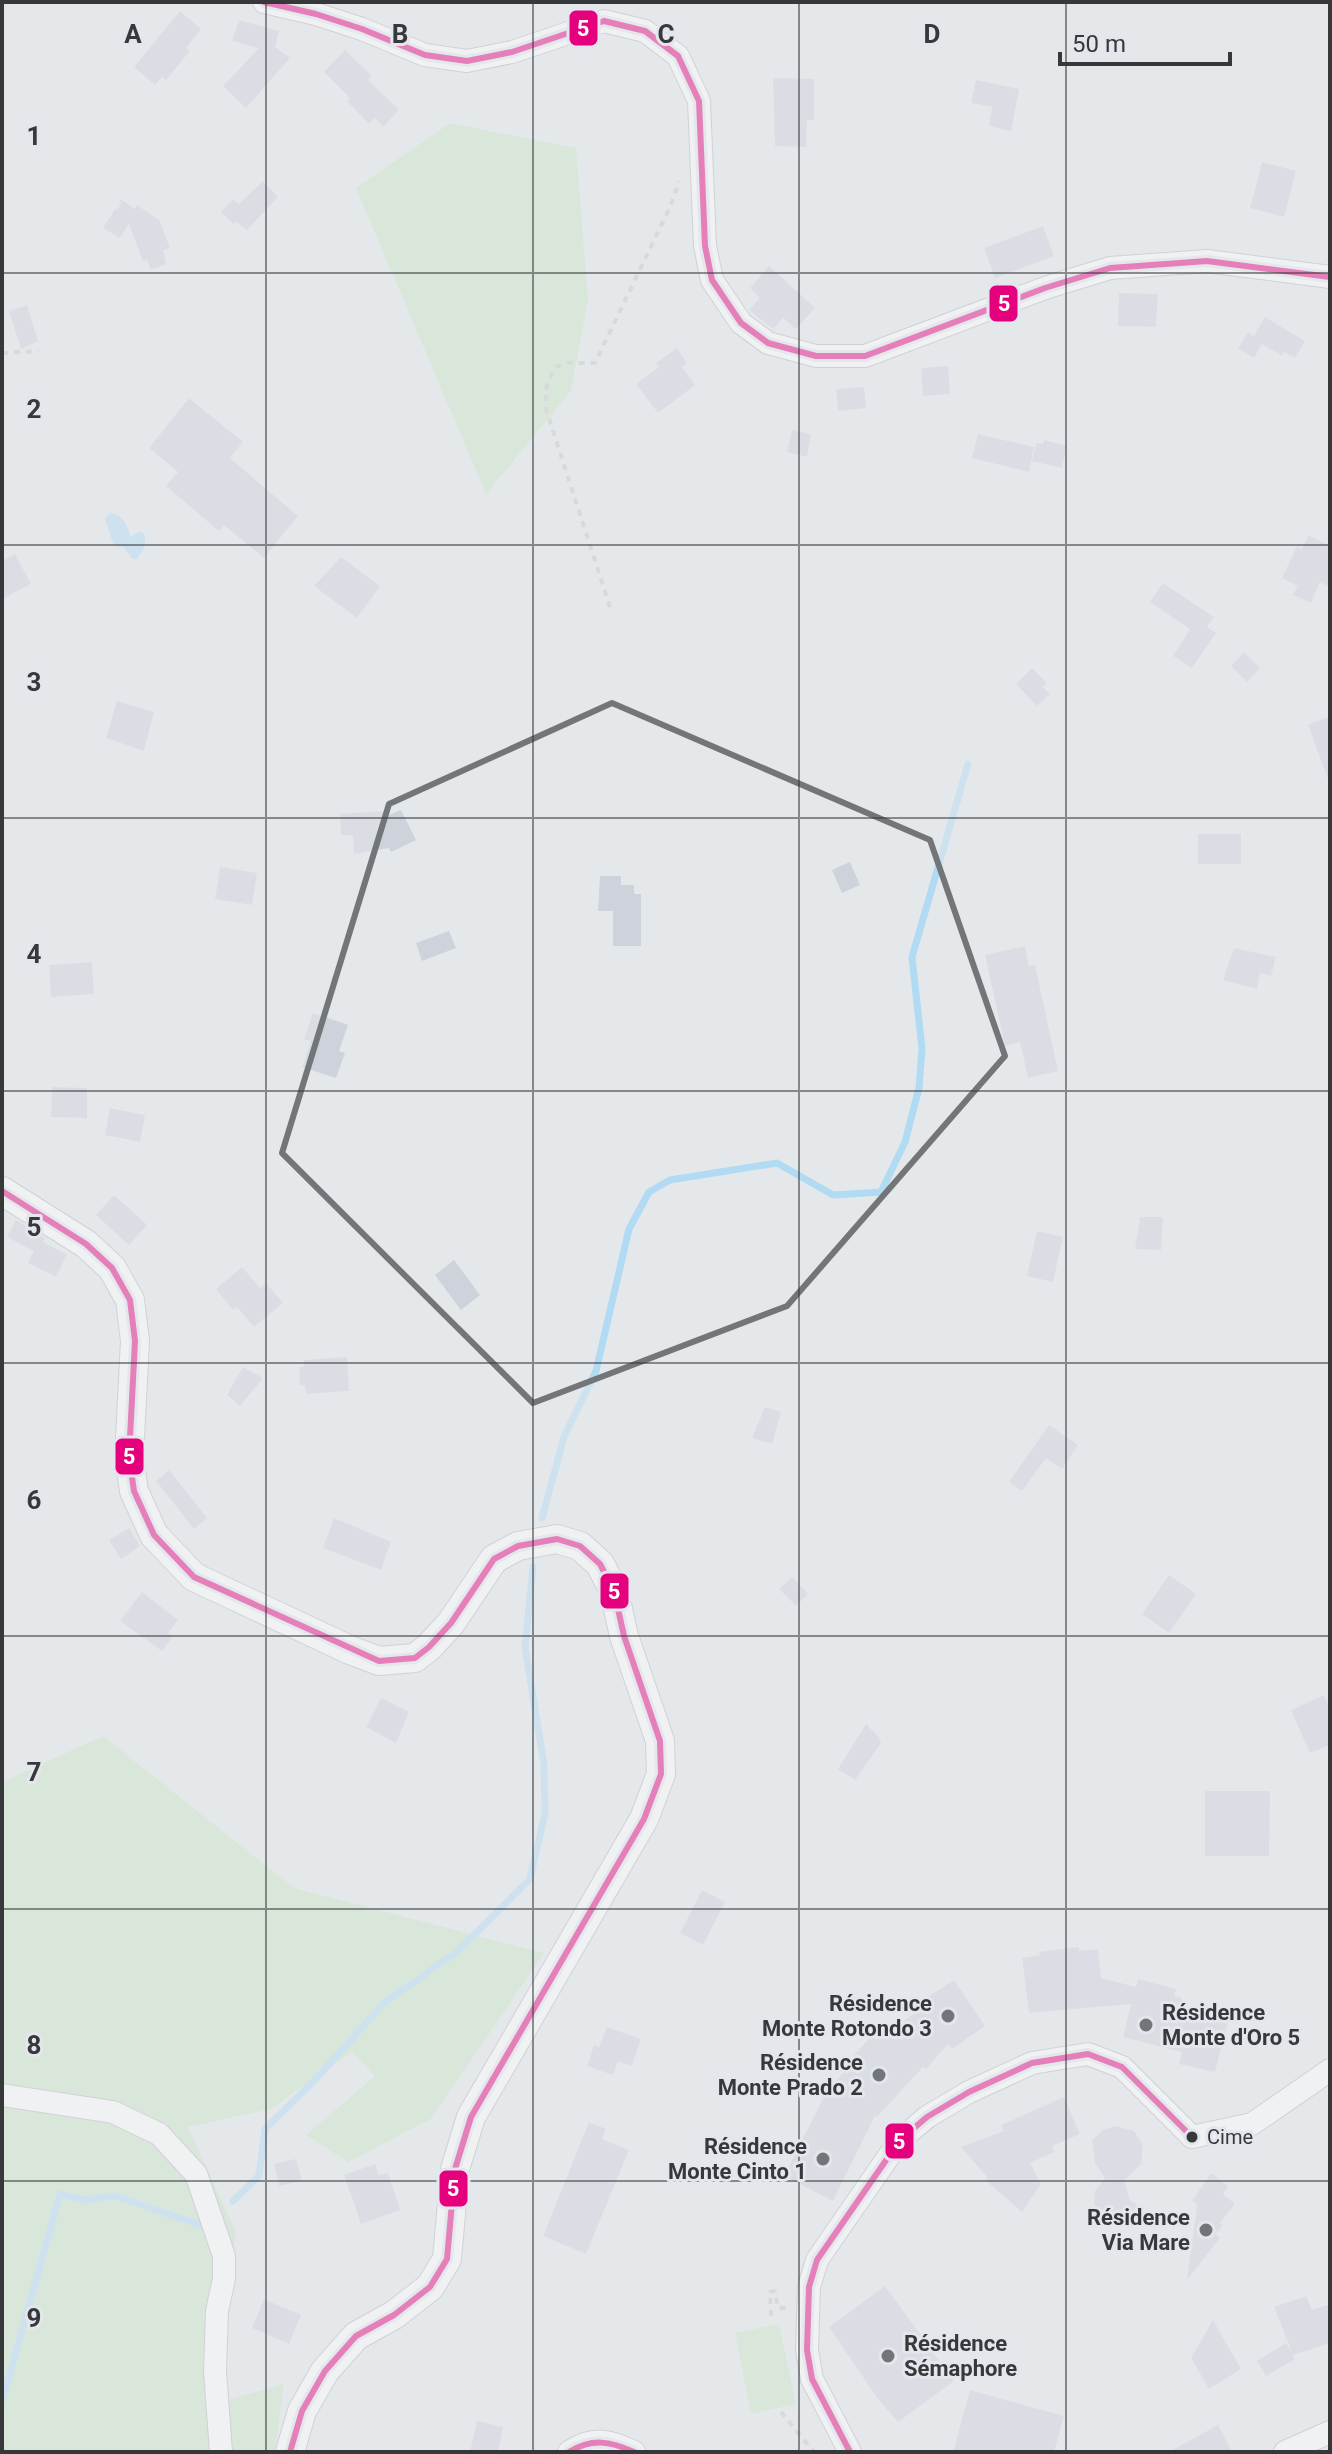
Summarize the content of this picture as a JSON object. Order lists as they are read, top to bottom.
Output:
{
  "places": [
    "Résidence Monte Rotondo 3",
    "Résidence Monte d'Oro 5",
    "Résidence Monte Prado 2",
    "Cime",
    "Résidence Monte Cinto 1",
    "Résidence Via Mare",
    "Résidence Sémaphore"
  ],
  "lines": ["transit line 5"],
  "scale_bar": "50 m",
  "grid": {
    "columns": [
      "A",
      "B",
      "C",
      "D"
    ],
    "rows": [
      "1",
      "2",
      "3",
      "4",
      "5",
      "6",
      "7",
      "8",
      "9"
    ]
  }
}
